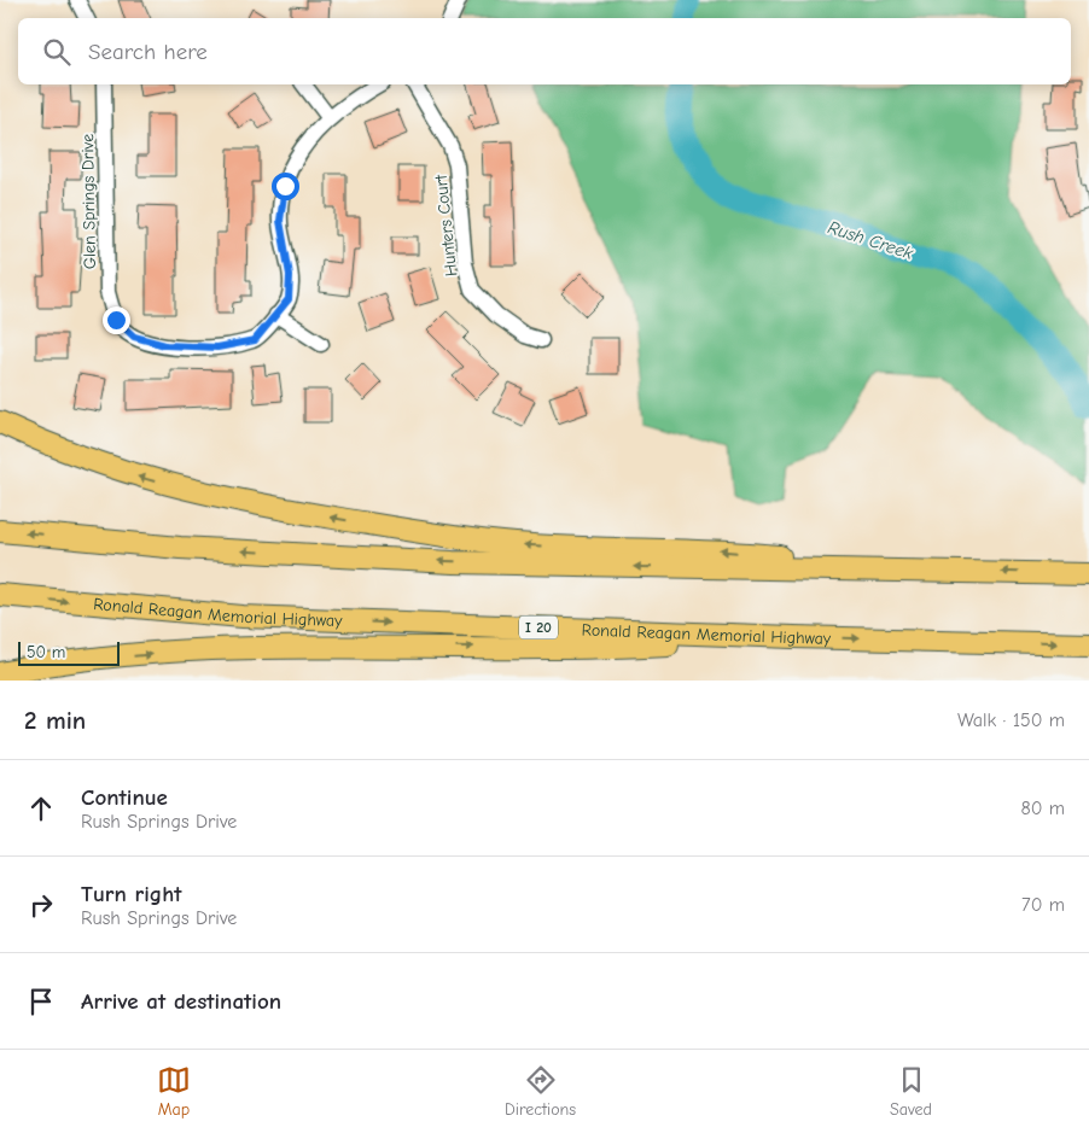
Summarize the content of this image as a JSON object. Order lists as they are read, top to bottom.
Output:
{
  "streets": {
    "highway": ["Ronald Reagan Memorial Highway", "I 20"],
    "street": ["Glen Springs Drive", "Hunters Court"]
  },
  "water": ["Rush Creek"],
  "scale_bar": "50 m",
  "page": {
    "search": "Search here",
    "scale": "50 m",
    "heading": ["2 min", "Walk · 150 m"],
    "list": [
      ["Continue", "Rush Springs Drive", "80 m"],
      ["Turn right", "Rush Springs Drive", "70 m"],
      "Arrive at destination"
    ],
    "nav": ["Map", "Directions", "Saved"]
  }
}
